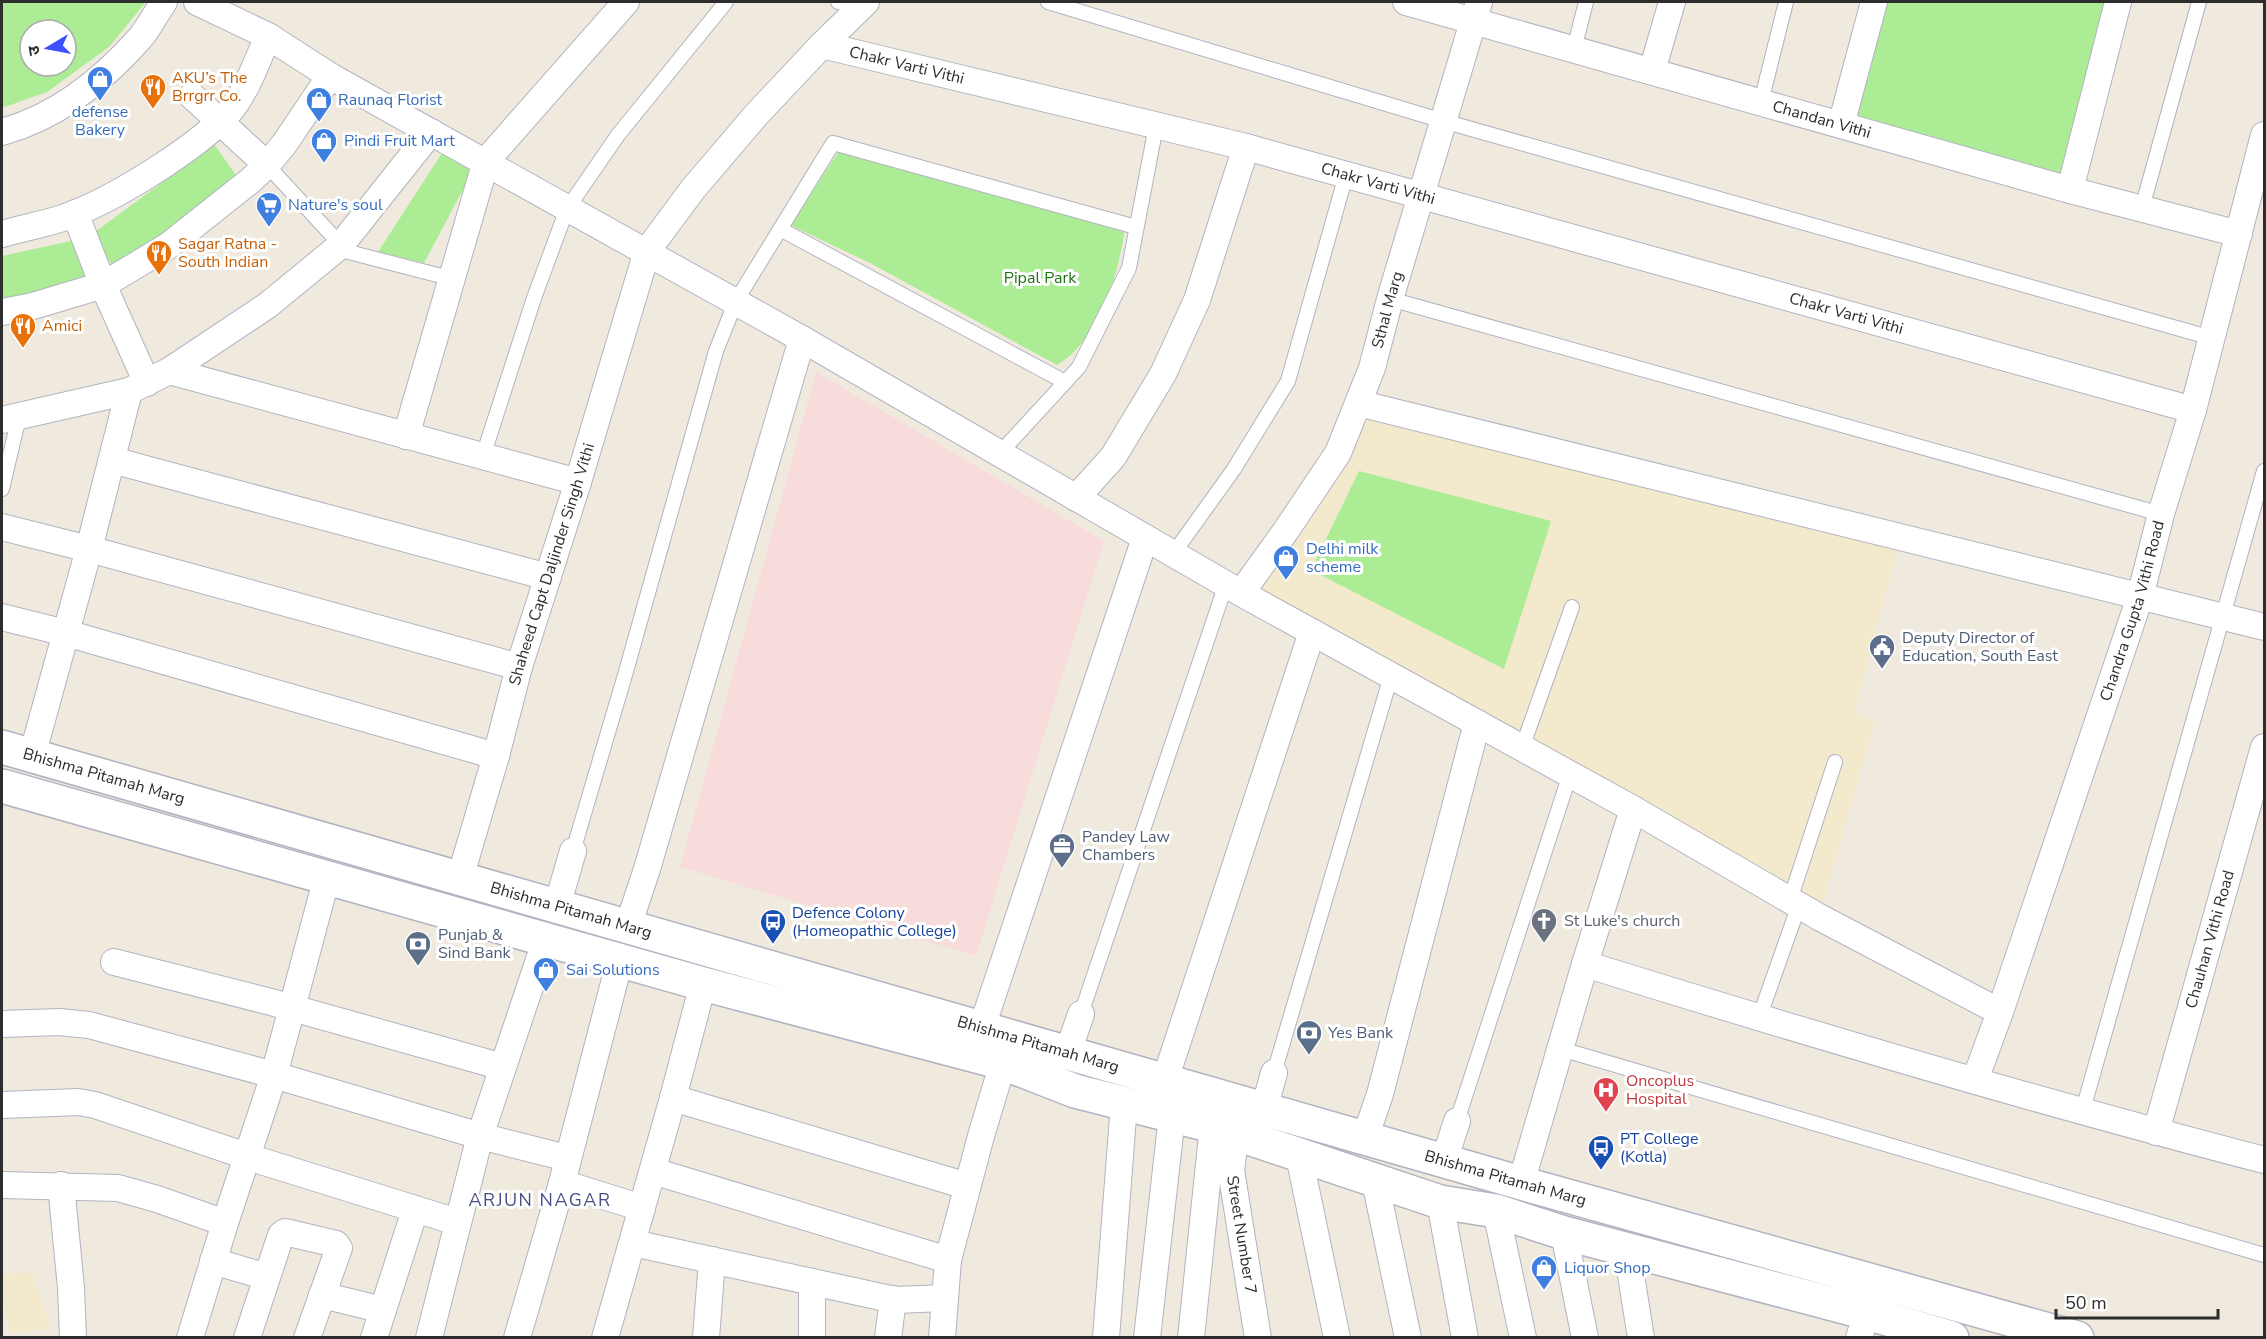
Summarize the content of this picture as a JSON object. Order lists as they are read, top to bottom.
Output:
{
  "streets": {
    "main road": ["Bhishma Pitamah Marg"],
    "street": [
      "Chakr Varti Vithi",
      "Chandan Vithi",
      "Sthal Marg",
      "Shaheed Capt Daljinder Singh Vithi",
      "Chandra Gupta Vithi Road",
      "Chauhan Vithi Road",
      "Street Number 7"
    ]
  },
  "crossings": [
    ["Chakr Varti Vithi", "Sthal Marg"],
    ["Chakr Varti Vithi", "Chandra Gupta Vithi Road"],
    ["Chandan Vithi", "Sthal Marg"],
    ["Chandan Vithi", "Chandra Gupta Vithi Road"],
    ["Shaheed Capt Daljinder Singh Vithi", "Bhishma Pitamah Marg"],
    ["Bhishma Pitamah Marg", "Street Number 7"]
  ],
  "districts": ["ARJUN NAGAR"],
  "parks": ["Pipal Park"],
  "places": {
    "shop": [
      "defense Bakery",
      "Raunaq Florist",
      "Pindi Fruit Mart",
      "Delhi milk scheme",
      "Sai Solutions",
      "Liquor Shop"
    ],
    "restaurant": ["AKU’s The Brrgrr Co.", "Sagar Ratna - South Indian", "Amici"],
    "supermarket": ["Nature's soul"],
    "public building": ["Deputy Director of Education, South East"],
    "office": ["Pandey Law Chambers"],
    "church": ["St Luke's church"],
    "bus stop": ["Defence Colony (Homeopathic College)", "PT College (Kotla)"],
    "bank": ["Punjab & Sind Bank", "Yes Bank"],
    "hospital": ["Oncoplus Hospital"]
  },
  "scale_bar": "50 m",
  "north": "left"
}
